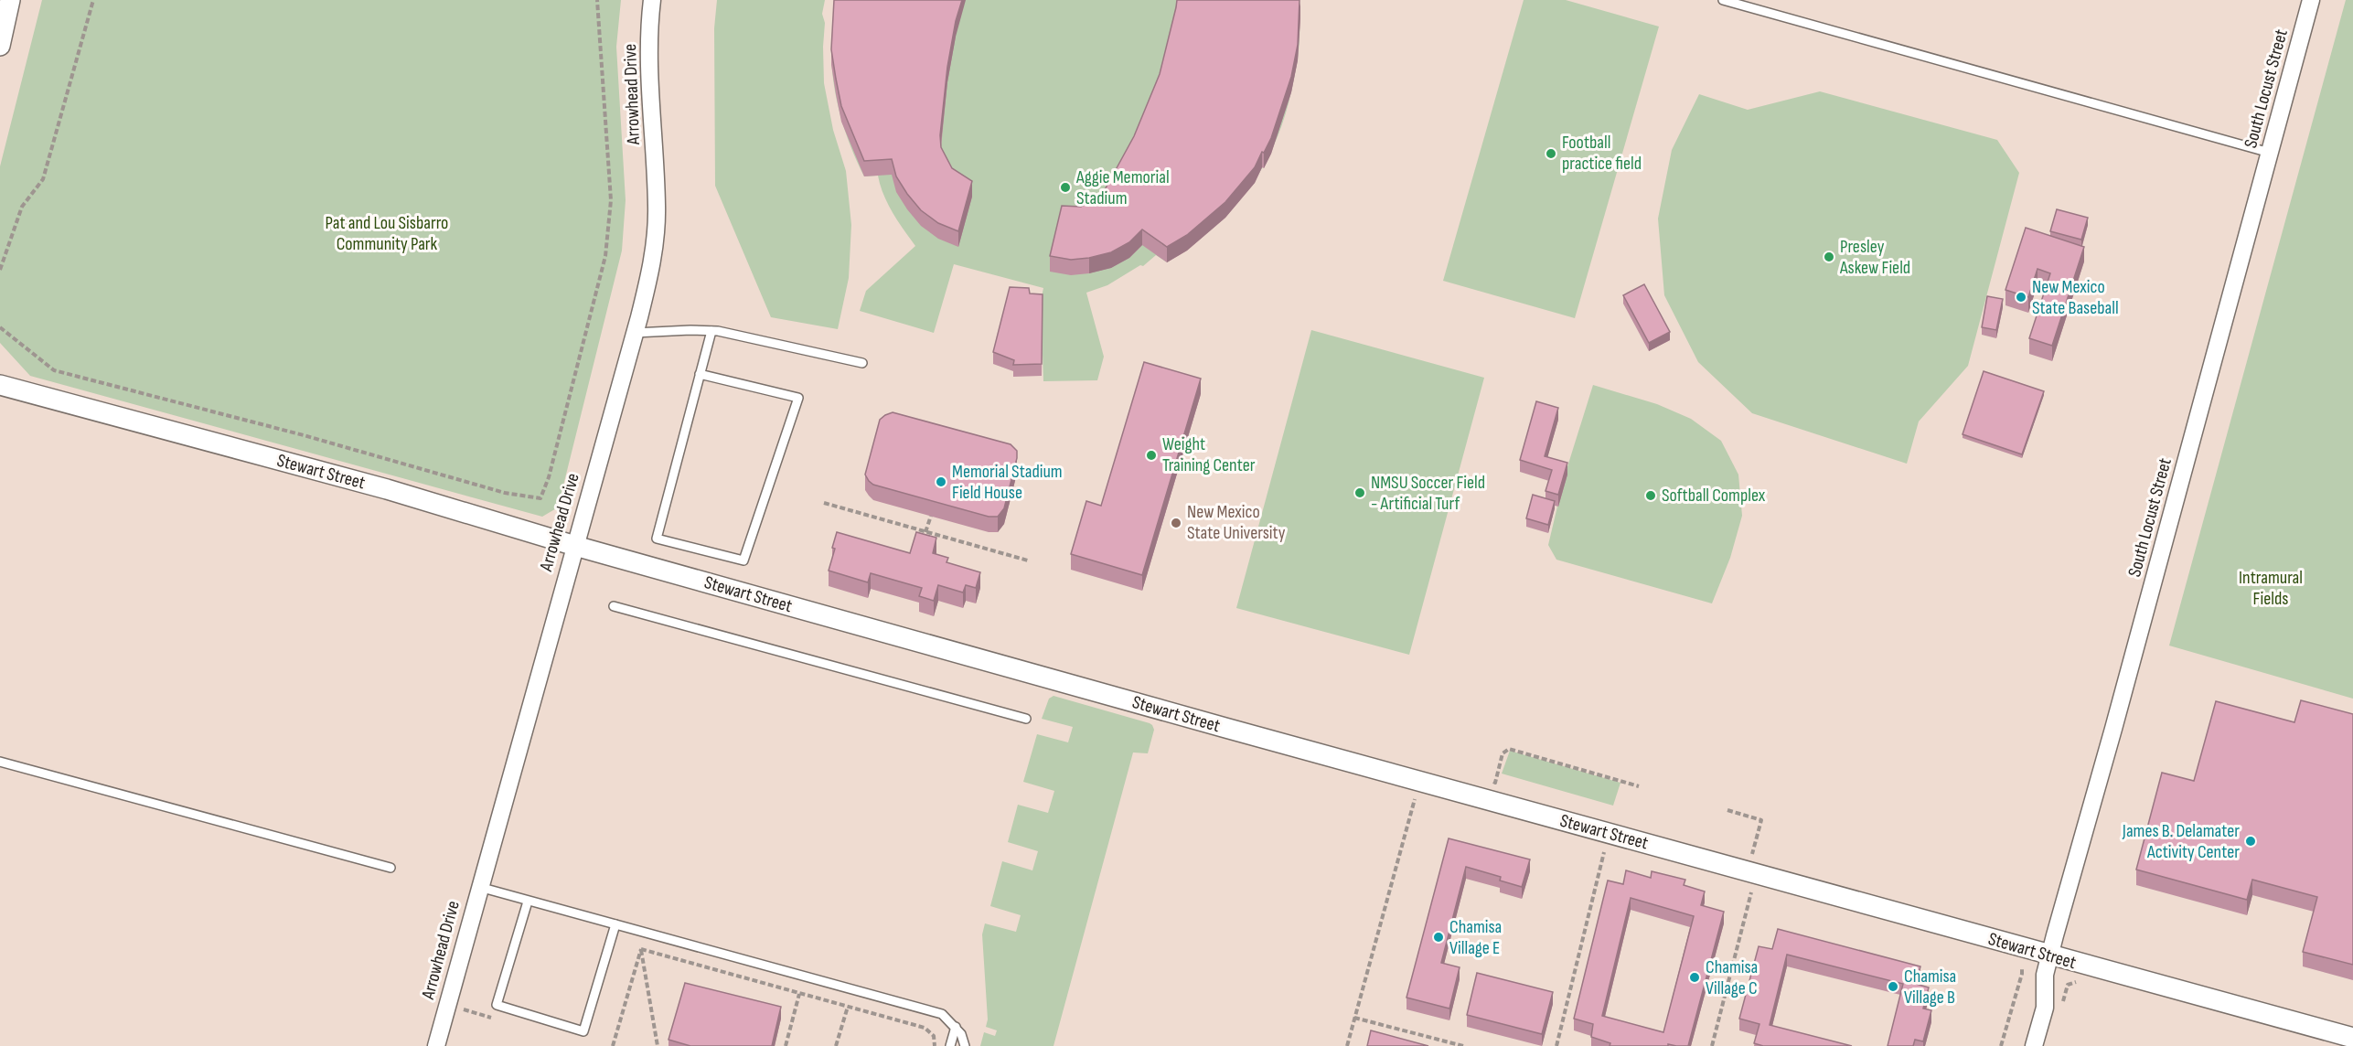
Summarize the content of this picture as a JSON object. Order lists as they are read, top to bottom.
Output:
{
  "streets": {
    "street": ["South Locust Street", "Arrowhead Drive", "Stewart Street"]
  },
  "crossings": [
    ["South Locust Street", "Stewart Street"],
    ["Arrowhead Drive", "Stewart Street"]
  ],
  "parks": ["Pat and Lou Sisbarro Community Park", "Intramural Fields"],
  "places": [
    "Football practice field",
    "Aggie Memorial Stadium",
    "Presley Askew Field",
    "New Mexico State Baseball",
    "Weight Training Center",
    "Memorial Stadium Field House",
    "NMSU Soccer Field - Artificial Turf",
    "Softball Complex",
    "New Mexico State University",
    "James B. Delamater Activity Center",
    "Chamisa Village E",
    "Chamisa Village C",
    "Chamisa Village B"
  ]
}
